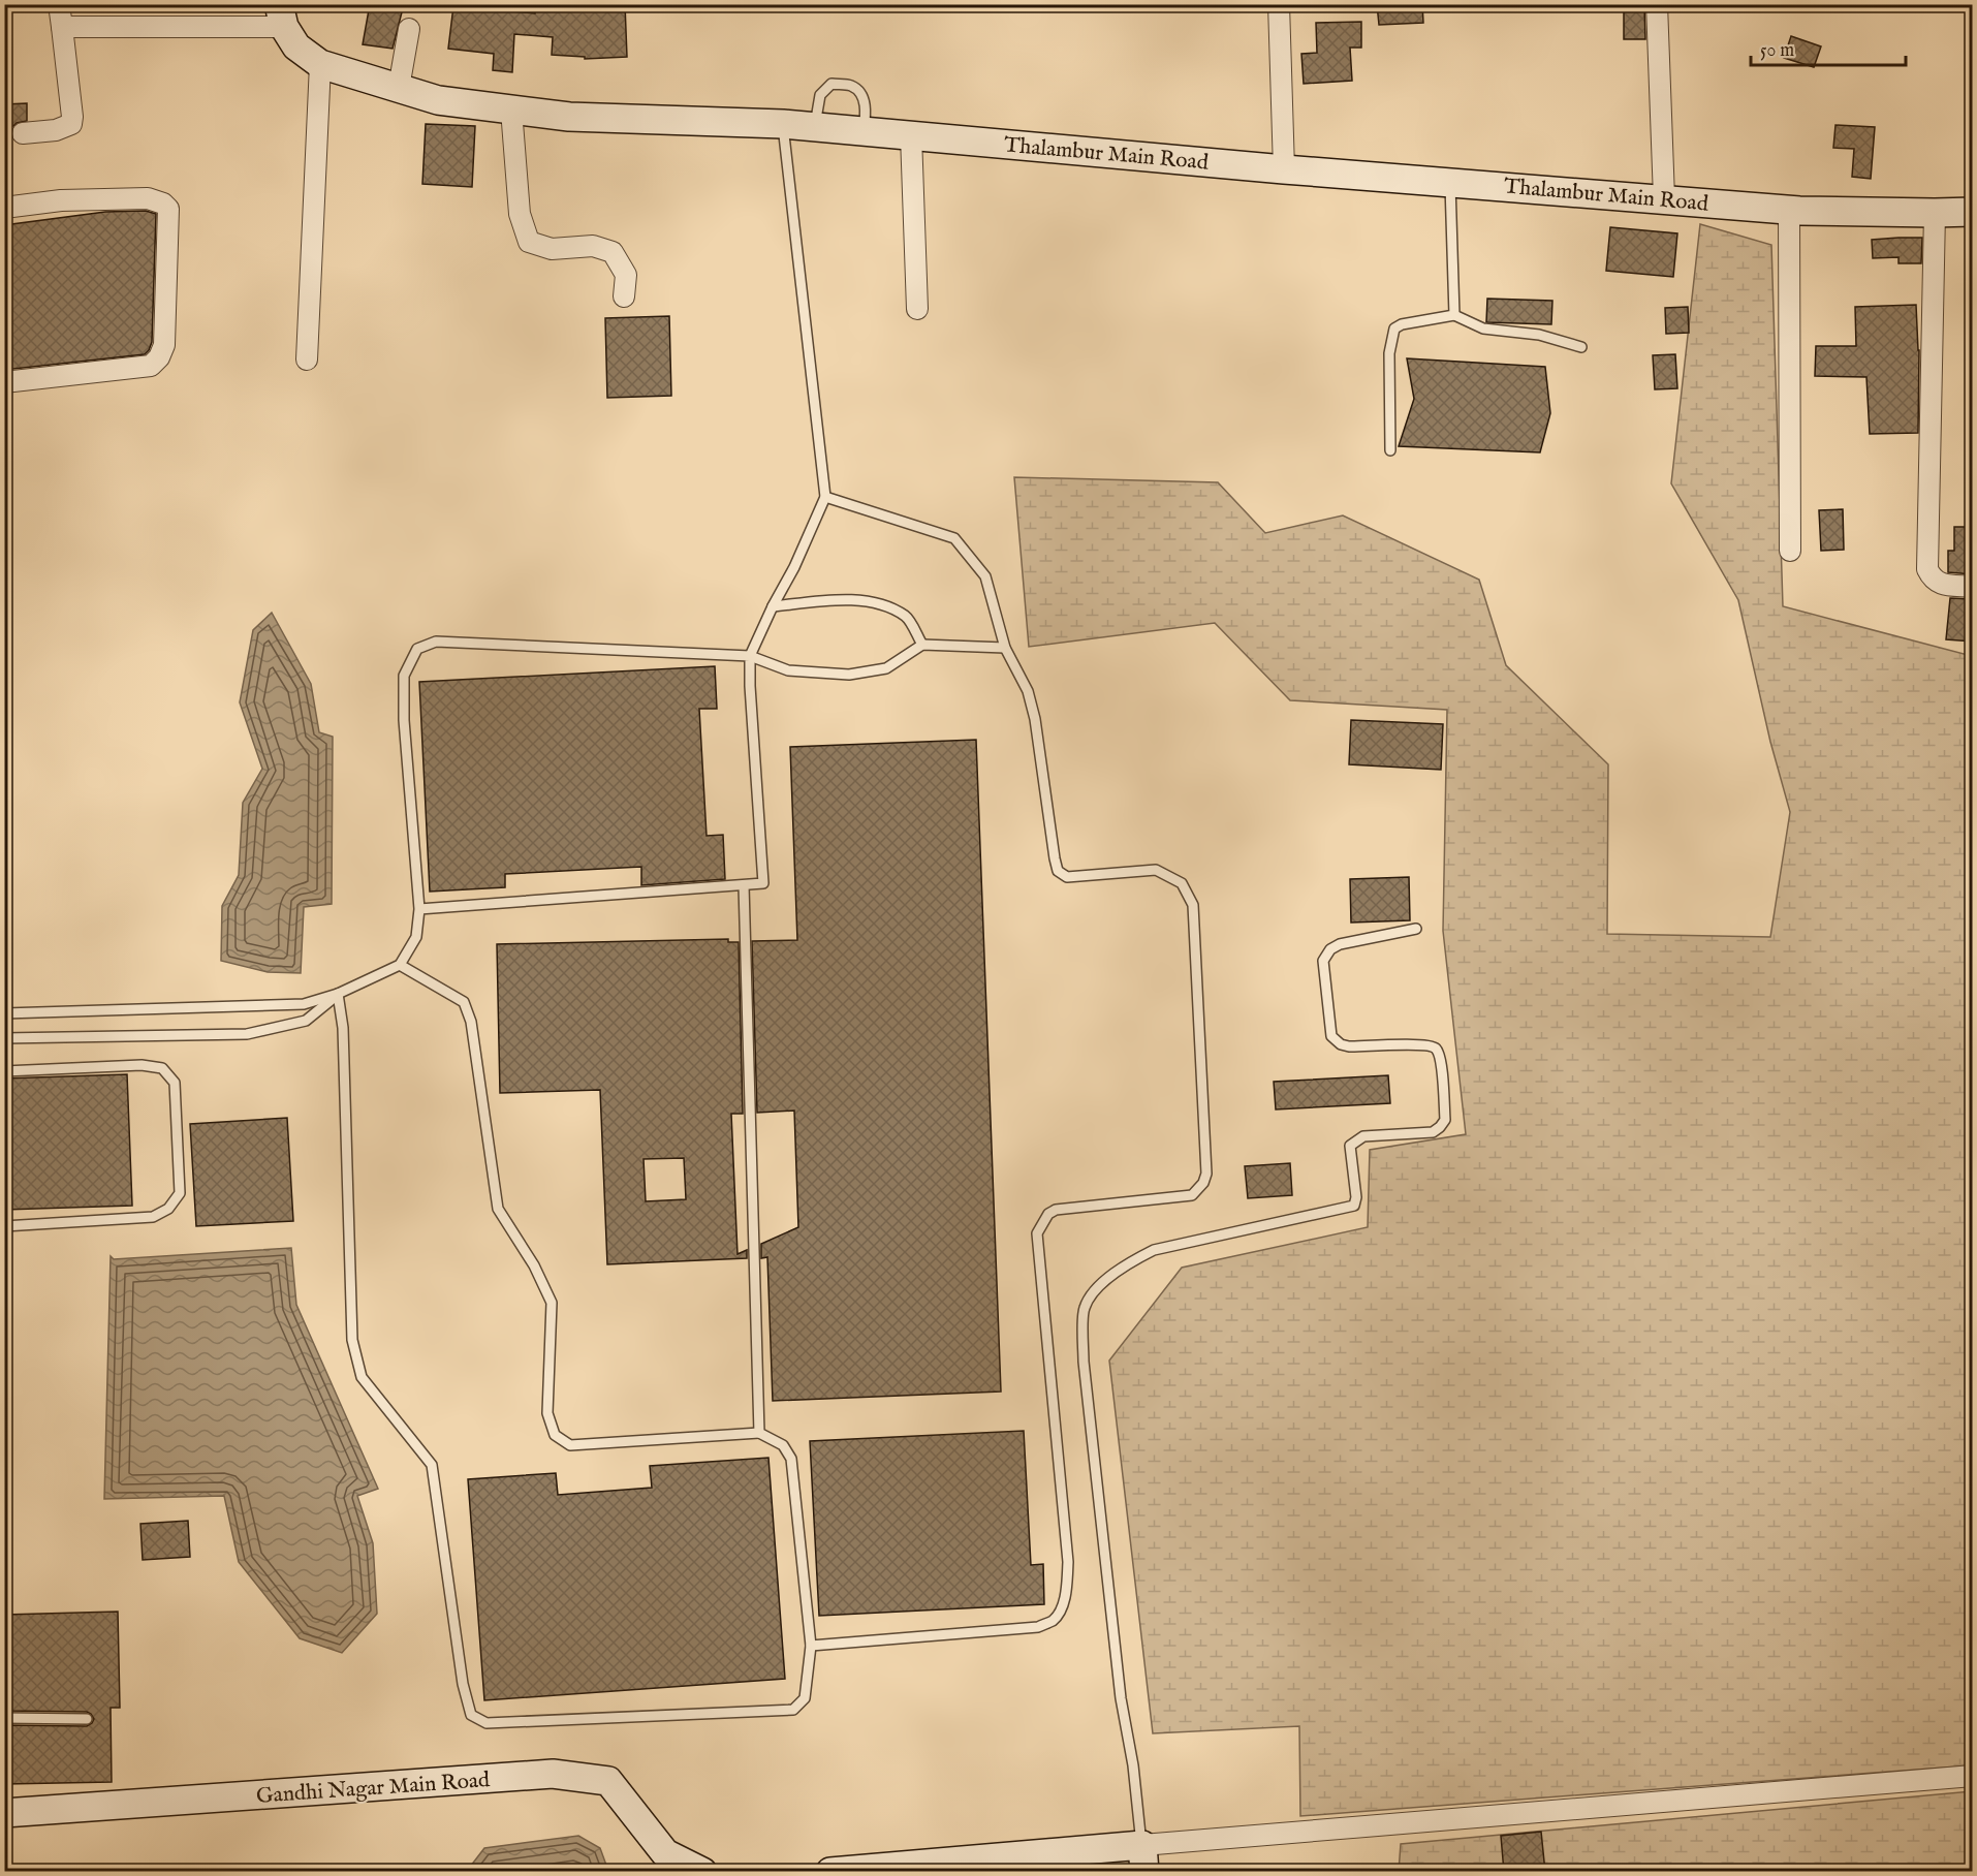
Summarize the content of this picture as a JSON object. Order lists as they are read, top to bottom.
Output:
{
  "streets": {
    "street": ["Thalambur Main Road", "Gandhi Nagar Main Road"]
  },
  "scale_bar": "50 m"
}
